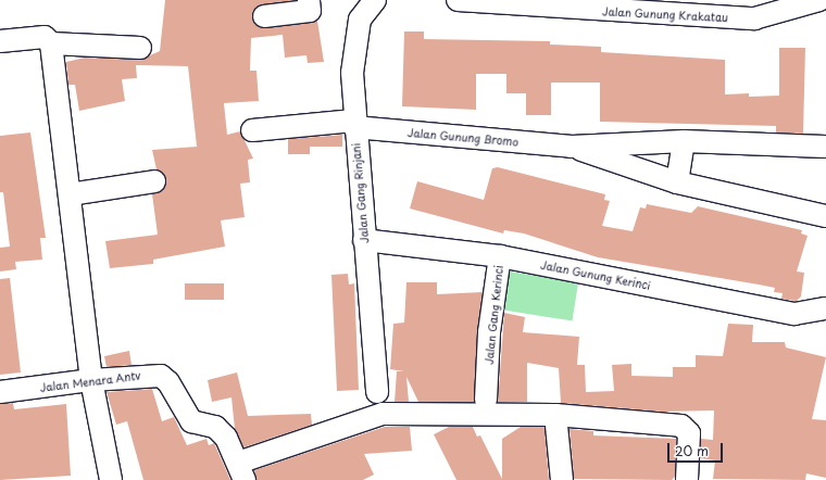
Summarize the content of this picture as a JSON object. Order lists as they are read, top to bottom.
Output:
{
  "streets": {
    "street": [
      "Jalan Gunung Krakatau",
      "Jalan Gunung Bromo",
      "Jalan Gang Rinjani",
      "Jalan Gunung Kerinci",
      "Jalan Gang Kerinci",
      "Jalan Menara Antv"
    ]
  },
  "crossings": [
    ["Jalan Gunung Bromo", "Jalan Gang Rinjani"],
    ["Jalan Gang Rinjani", "Jalan Gunung Kerinci"],
    ["Jalan Gunung Kerinci", "Jalan Gang Kerinci"]
  ],
  "scale_bar": "20 m"
}
